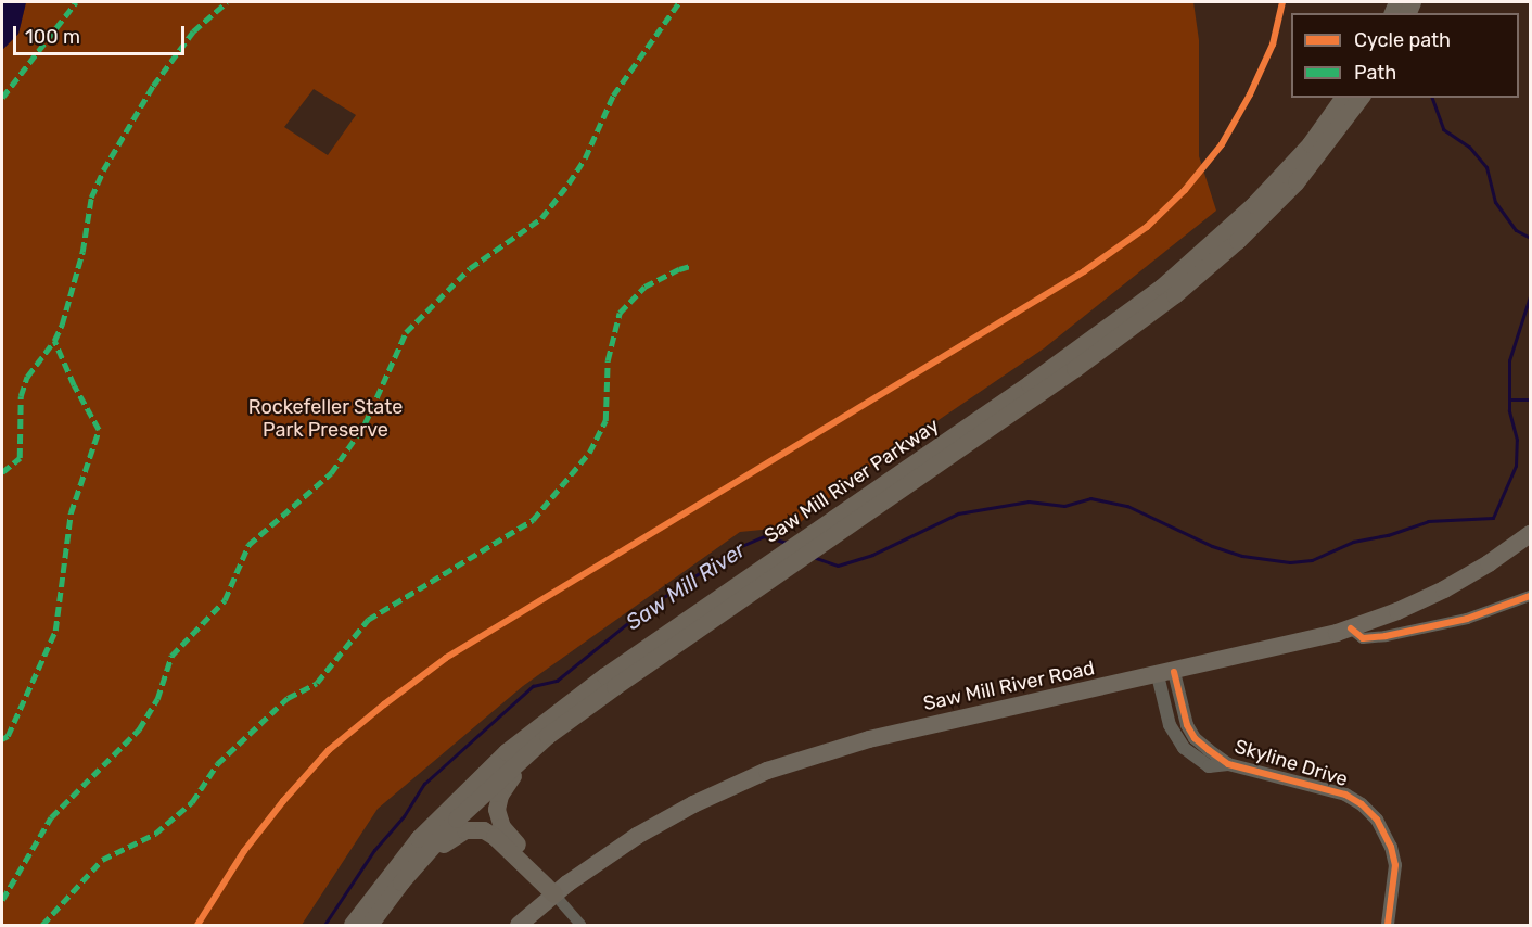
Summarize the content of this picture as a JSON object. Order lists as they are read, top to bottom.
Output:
{
  "streets": {
    "highway": ["Saw Mill River Parkway"],
    "main road": ["Saw Mill River Road"],
    "street": ["Skyline Drive"]
  },
  "crossings": [
    ["Saw Mill River Road", "Skyline Drive"]
  ],
  "water": ["Saw Mill River"],
  "parks": ["Rockefeller State Park Preserve"],
  "legend": ["Cycle path", "Path"],
  "scale_bar": "100 m"
}
